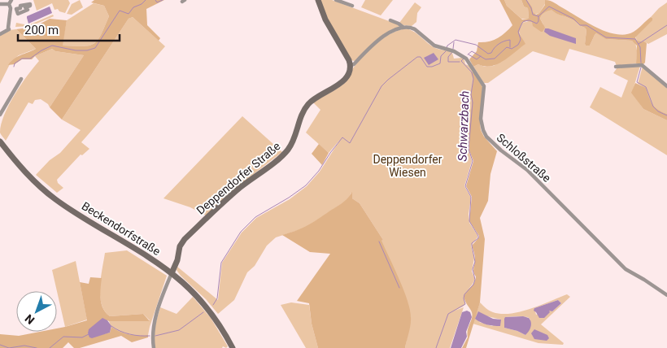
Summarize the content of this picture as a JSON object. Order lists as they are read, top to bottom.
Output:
{
  "streets": {
    "street": ["Schloßstraße", "Deppendorfer Straße", "Beckendorfstraße"]
  },
  "crossings": [
    ["Deppendorfer Straße", "Beckendorfstraße"]
  ],
  "water": ["Schwarzbach"],
  "parks": ["Deppendorfer Wiesen"],
  "scale_bar": "200 m",
  "north": "bottom left"
}
